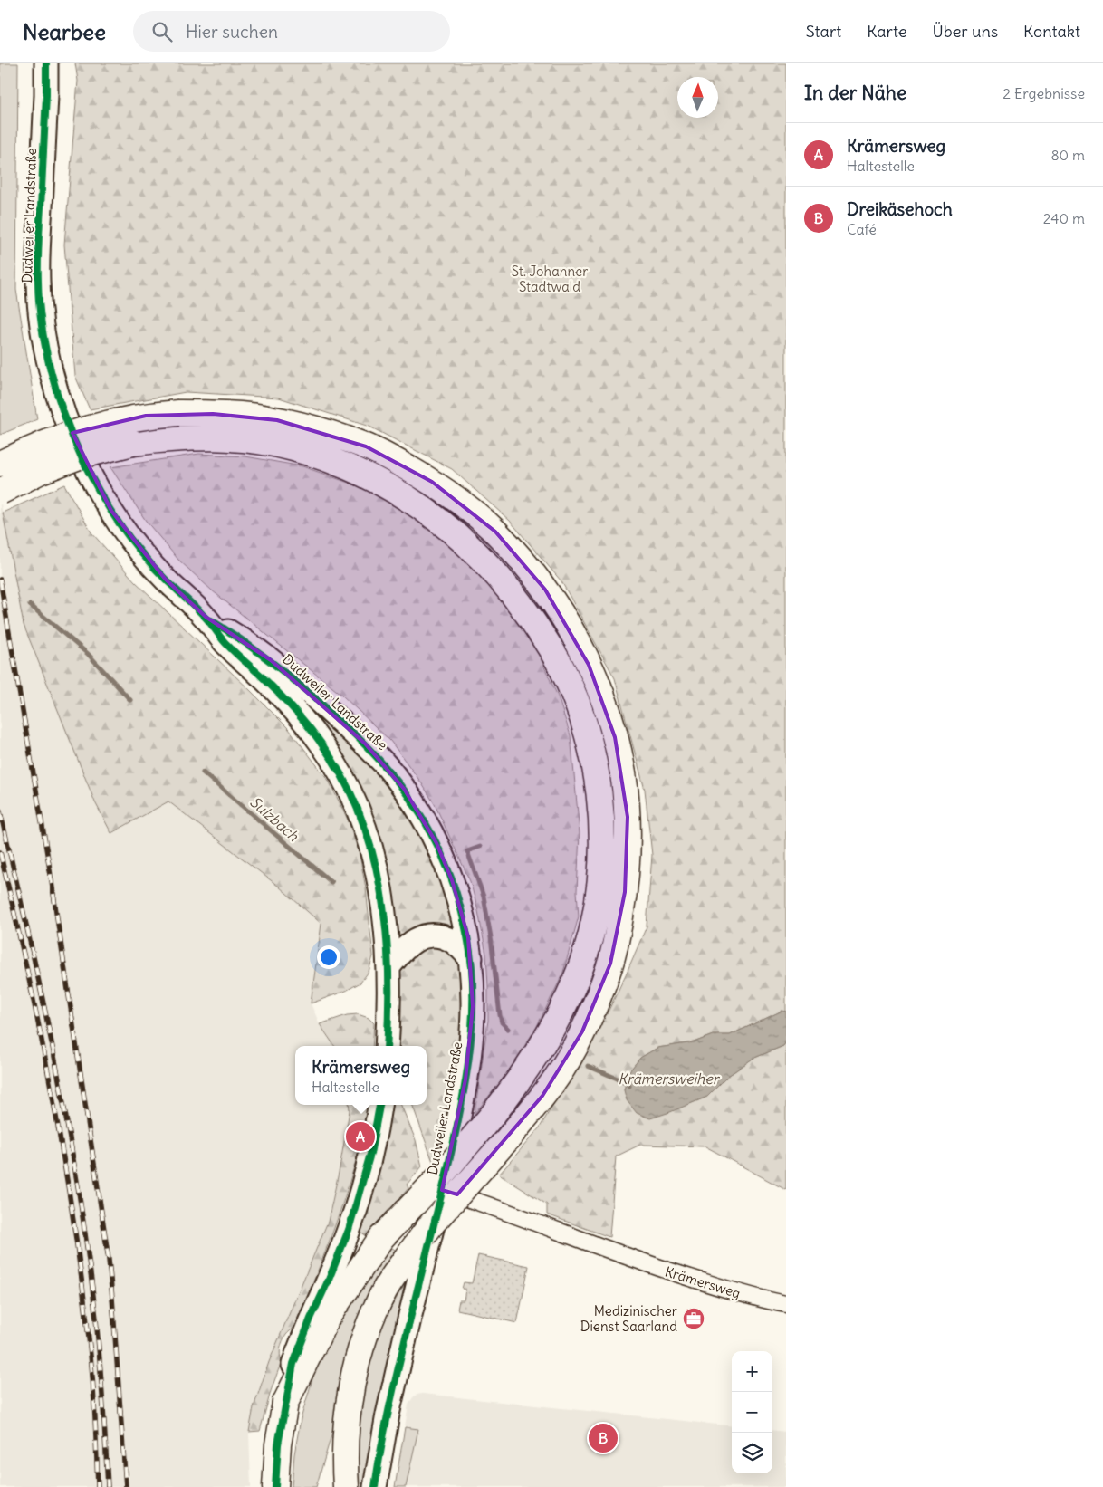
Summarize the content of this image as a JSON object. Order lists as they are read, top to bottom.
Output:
{
  "streets": {
    "main road": ["Dudweiler Landstraße"],
    "street": ["Krämersweg"]
  },
  "crossings": [
    ["Dudweiler Landstraße", "Krämersweg"]
  ],
  "water": ["Sulzbach", "Krämersweiher"],
  "parks": ["St. Johanner Stadtwald"],
  "places": {
    "office": ["Medizinischer Dienst Saarland"]
  },
  "north": "top",
  "page": {
    "header": "Nearbee",
    "search": "Hier suchen",
    "nav": [
      "Start",
      "Karte",
      "Über uns",
      "Kontakt"
    ],
    "heading": ["In der Nähe", "2 Ergebnisse"],
    "list": [
      {
        "mark": "A",
        "name": "Krämersweg",
        "note": "Haltestelle",
        "value": "80 m"
      },
      {
        "mark": "B",
        "name": "Dreikäsehoch",
        "note": "Café",
        "value": "240 m"
      }
    ],
    "popup": ["Krämersweg", "Haltestelle"],
    "pins": ["A", "B"],
    "map_buttons": ["+", "−"]
  }
}
